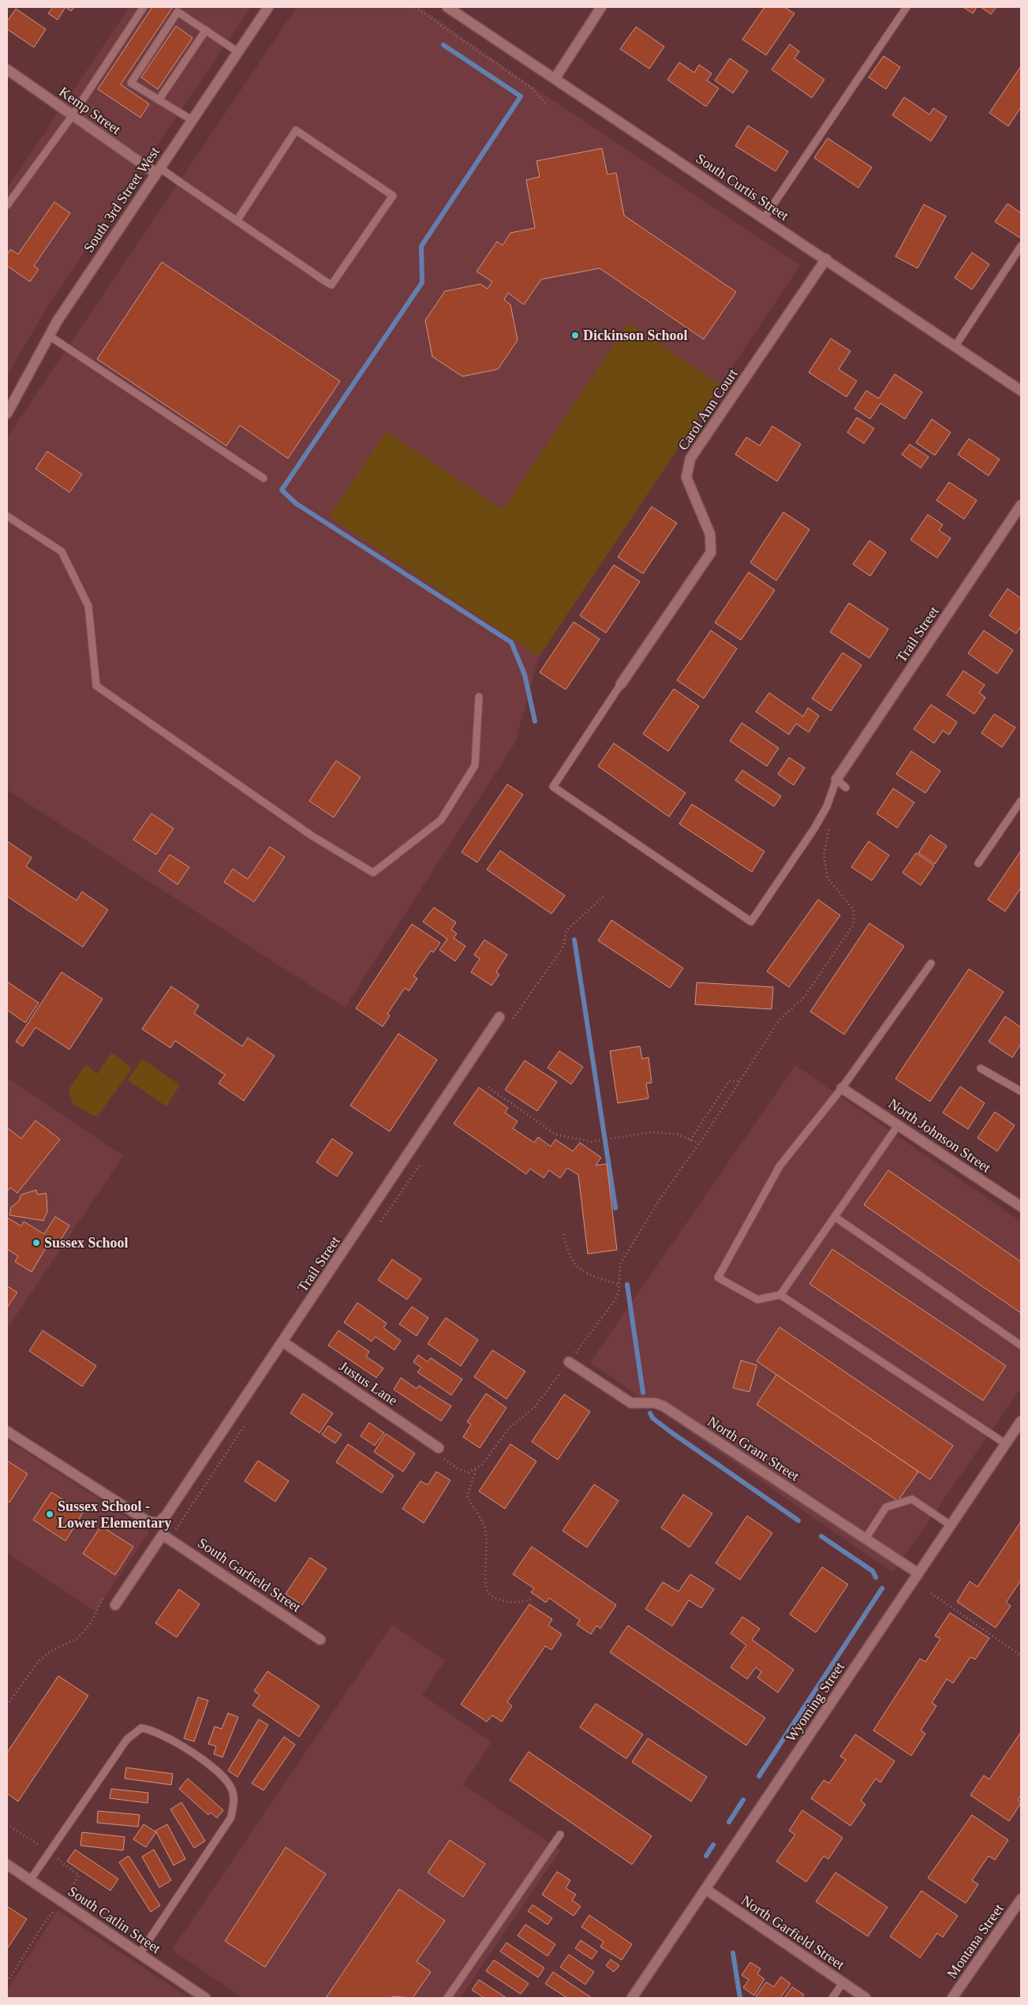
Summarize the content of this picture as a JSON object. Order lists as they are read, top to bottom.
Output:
{
  "streets": {
    "street": [
      "Kemp Street",
      "South Curtis Street",
      "South 3rd Street West",
      "Carol Ann Court",
      "Trail Street",
      "North Johnson Street",
      "Justus Lane",
      "North Grant Street",
      "South Garfield Street",
      "Wyoming Street",
      "South Catlin Street",
      "North Garfield Street",
      "Montana Street"
    ]
  },
  "crossings": [
    ["Kemp Street", "South 3rd Street West"],
    ["South Curtis Street", "Carol Ann Court"],
    ["Trail Street", "Justus Lane"],
    ["North Grant Street", "Wyoming Street"],
    ["Wyoming Street", "North Garfield Street"]
  ],
  "places": ["Dickinson School", "Sussex School", "Sussex School - Lower Elementary"]
}
